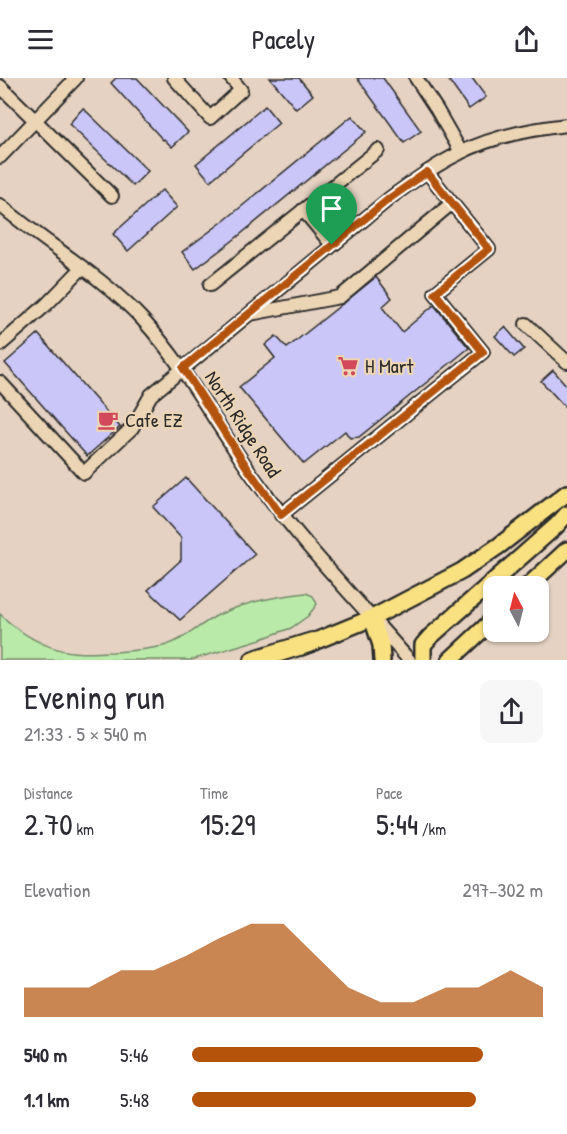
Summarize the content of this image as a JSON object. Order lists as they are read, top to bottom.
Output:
{
  "streets": {
    "street": ["North Ridge Road"]
  },
  "places": {
    "supermarket": ["H Mart"],
    "cafe": ["Cafe EZ"]
  },
  "north": "top",
  "page": {
    "header": "Pacely",
    "heading": ["Evening run", "21:33 · 5 × 540 m"],
    "stats": [
      ["Distance", "2.70 km"],
      ["Time", "15:29"],
      ["Pace", "5:44 /km"]
    ],
    "chart": ["Elevation", "297–302 m"],
    "list": [
      {
        "name": "540 m",
        "note": "5:46"
      },
      {
        "name": "1.1 km",
        "note": "5:48"
      }
    ]
  }
}
